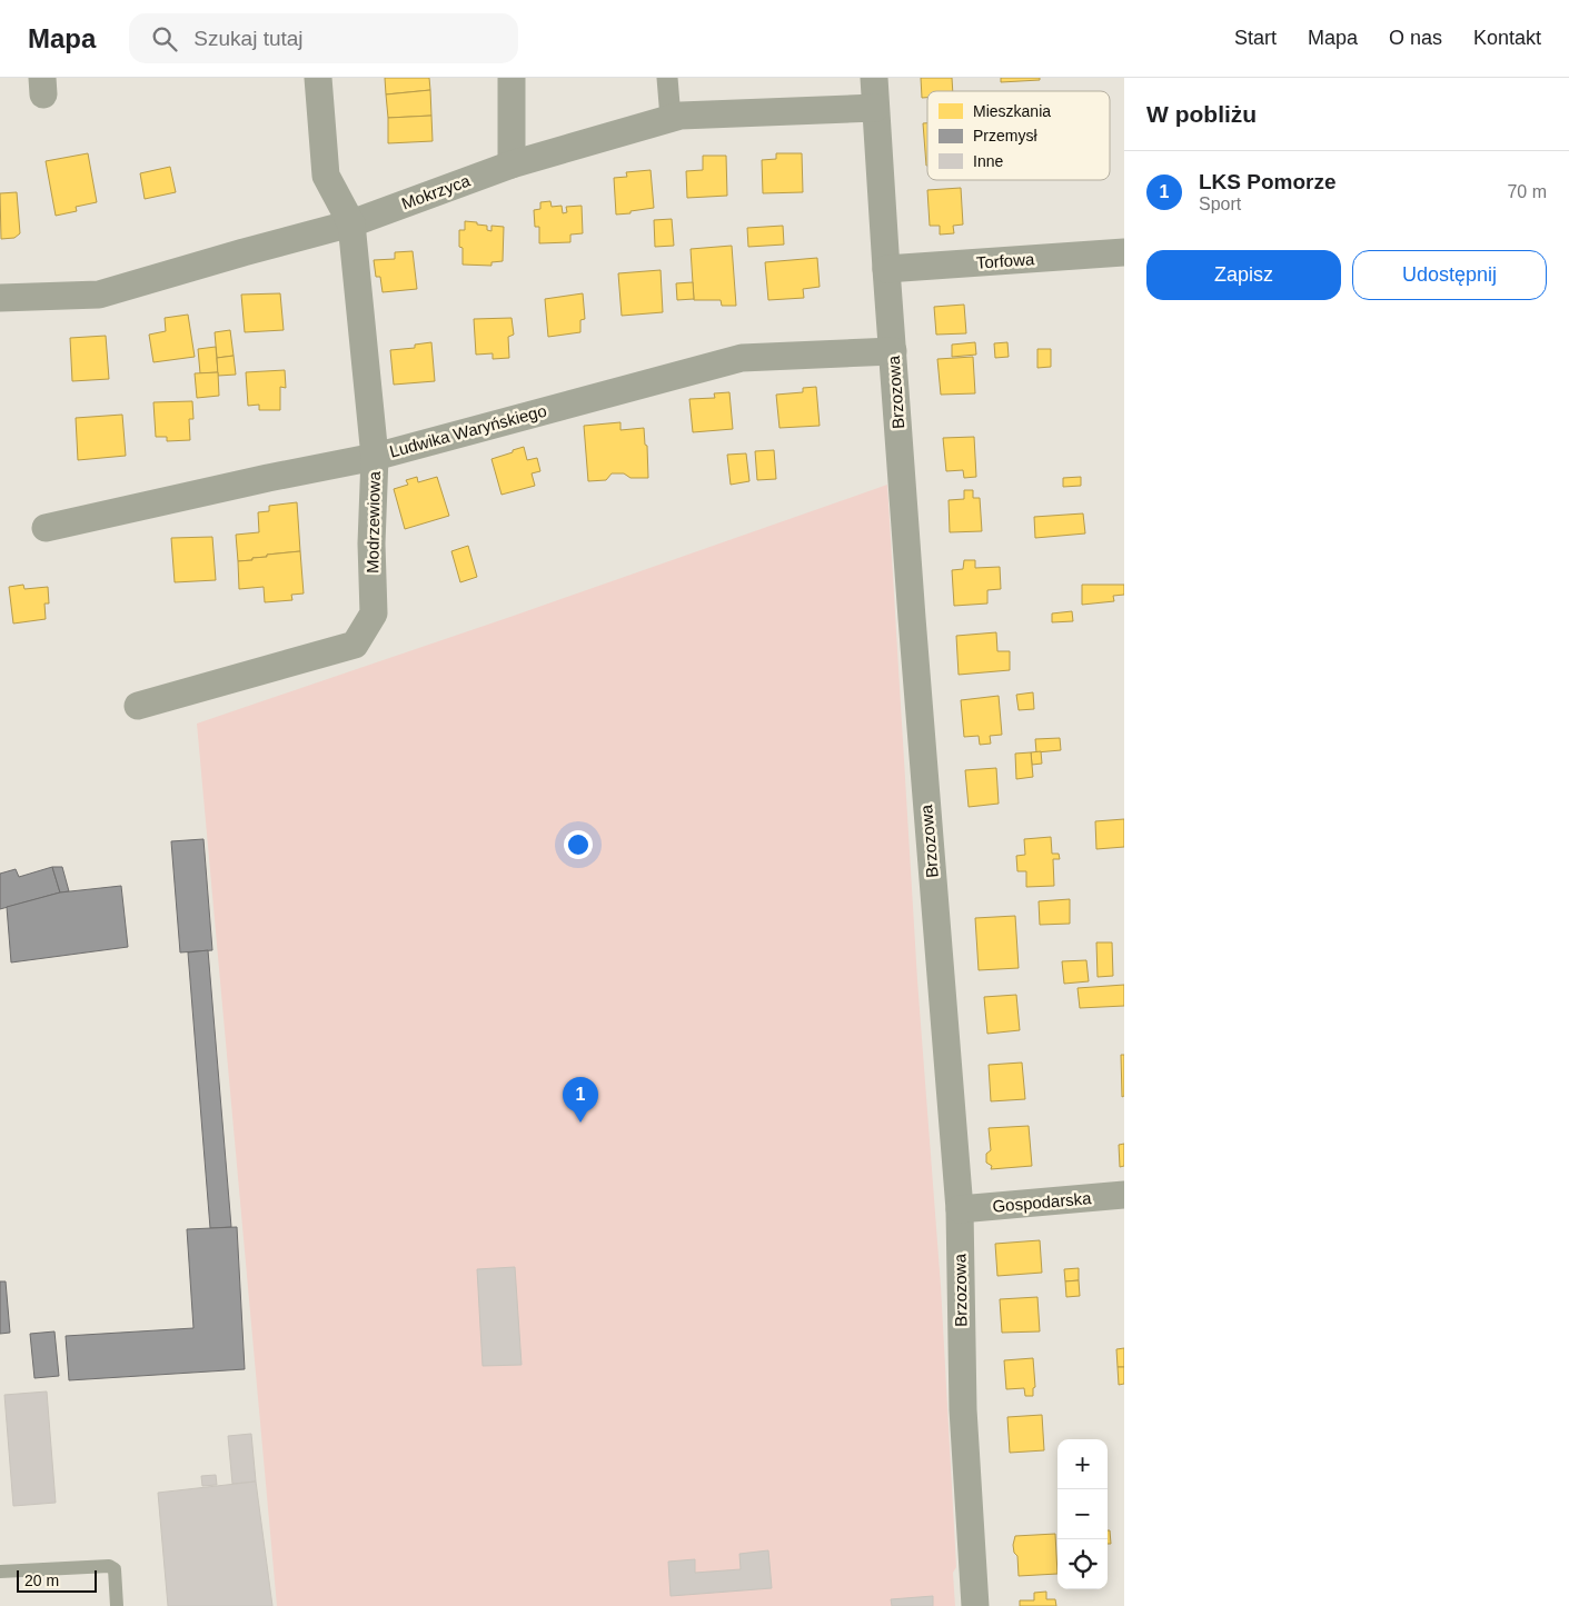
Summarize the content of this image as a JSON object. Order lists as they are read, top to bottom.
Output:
{
  "streets": {
    "street": [
      "Mokrzyca",
      "Torfowa",
      "Brzozowa",
      "Ludwika Waryńskiego",
      "Modrzewiowa",
      "Gospodarska"
    ]
  },
  "crossings": [
    ["Mokrzyca", "Brzozowa"],
    ["Mokrzyca", "Modrzewiowa"],
    ["Torfowa", "Brzozowa"],
    ["Brzozowa", "Ludwika Waryńskiego"],
    ["Brzozowa", "Gospodarska"],
    ["Ludwika Waryńskiego", "Modrzewiowa"]
  ],
  "legend": ["Mieszkania", "Przemysł", "Inne"],
  "scale_bar": "20 m",
  "page": {
    "header": "Mapa",
    "search": "Szukaj tutaj",
    "nav": [
      "Start",
      "Mapa",
      "O nas",
      "Kontakt"
    ],
    "heading": "W pobliżu",
    "list": [
      {
        "mark": "1",
        "name": "LKS Pomorze",
        "note": "Sport",
        "value": "70 m"
      }
    ],
    "buttons": ["Zapisz", "Udostępnij"],
    "pins": "1",
    "map_buttons": ["+", "−"],
    "scale": "20 m"
  }
}
